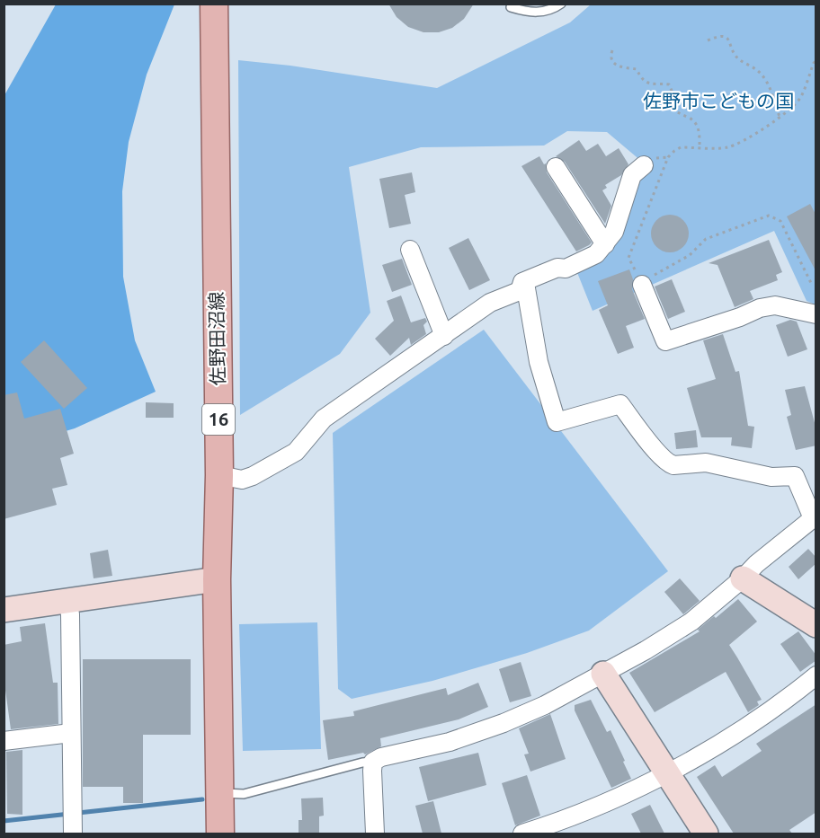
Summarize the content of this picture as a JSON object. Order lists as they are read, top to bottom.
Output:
{
  "streets": {
    "main road": ["佐野田沼線", "16"]
  },
  "parks": ["佐野市こどもの国"]
}
